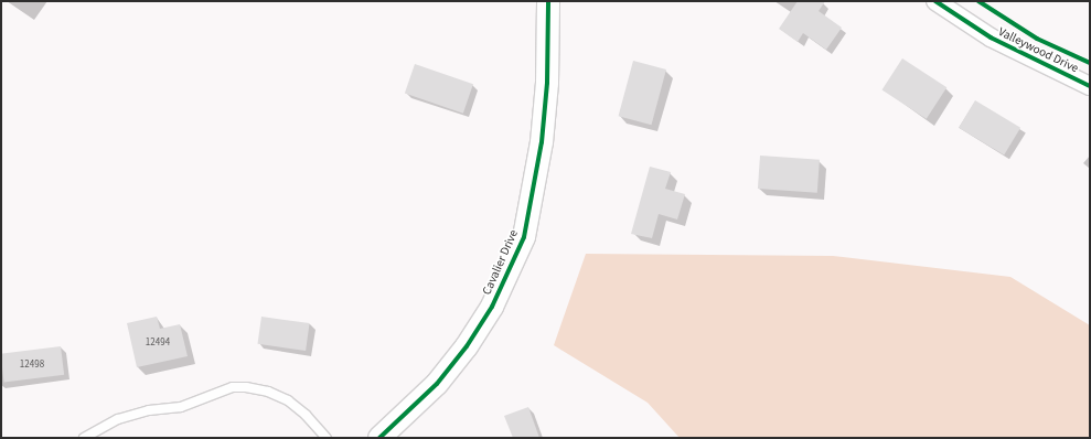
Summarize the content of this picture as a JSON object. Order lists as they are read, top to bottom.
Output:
{
  "streets": {
    "street": ["Valleywood Drive", "Cavalier Drive"]
  },
  "house_numbers": ["12494", "12498"]
}
